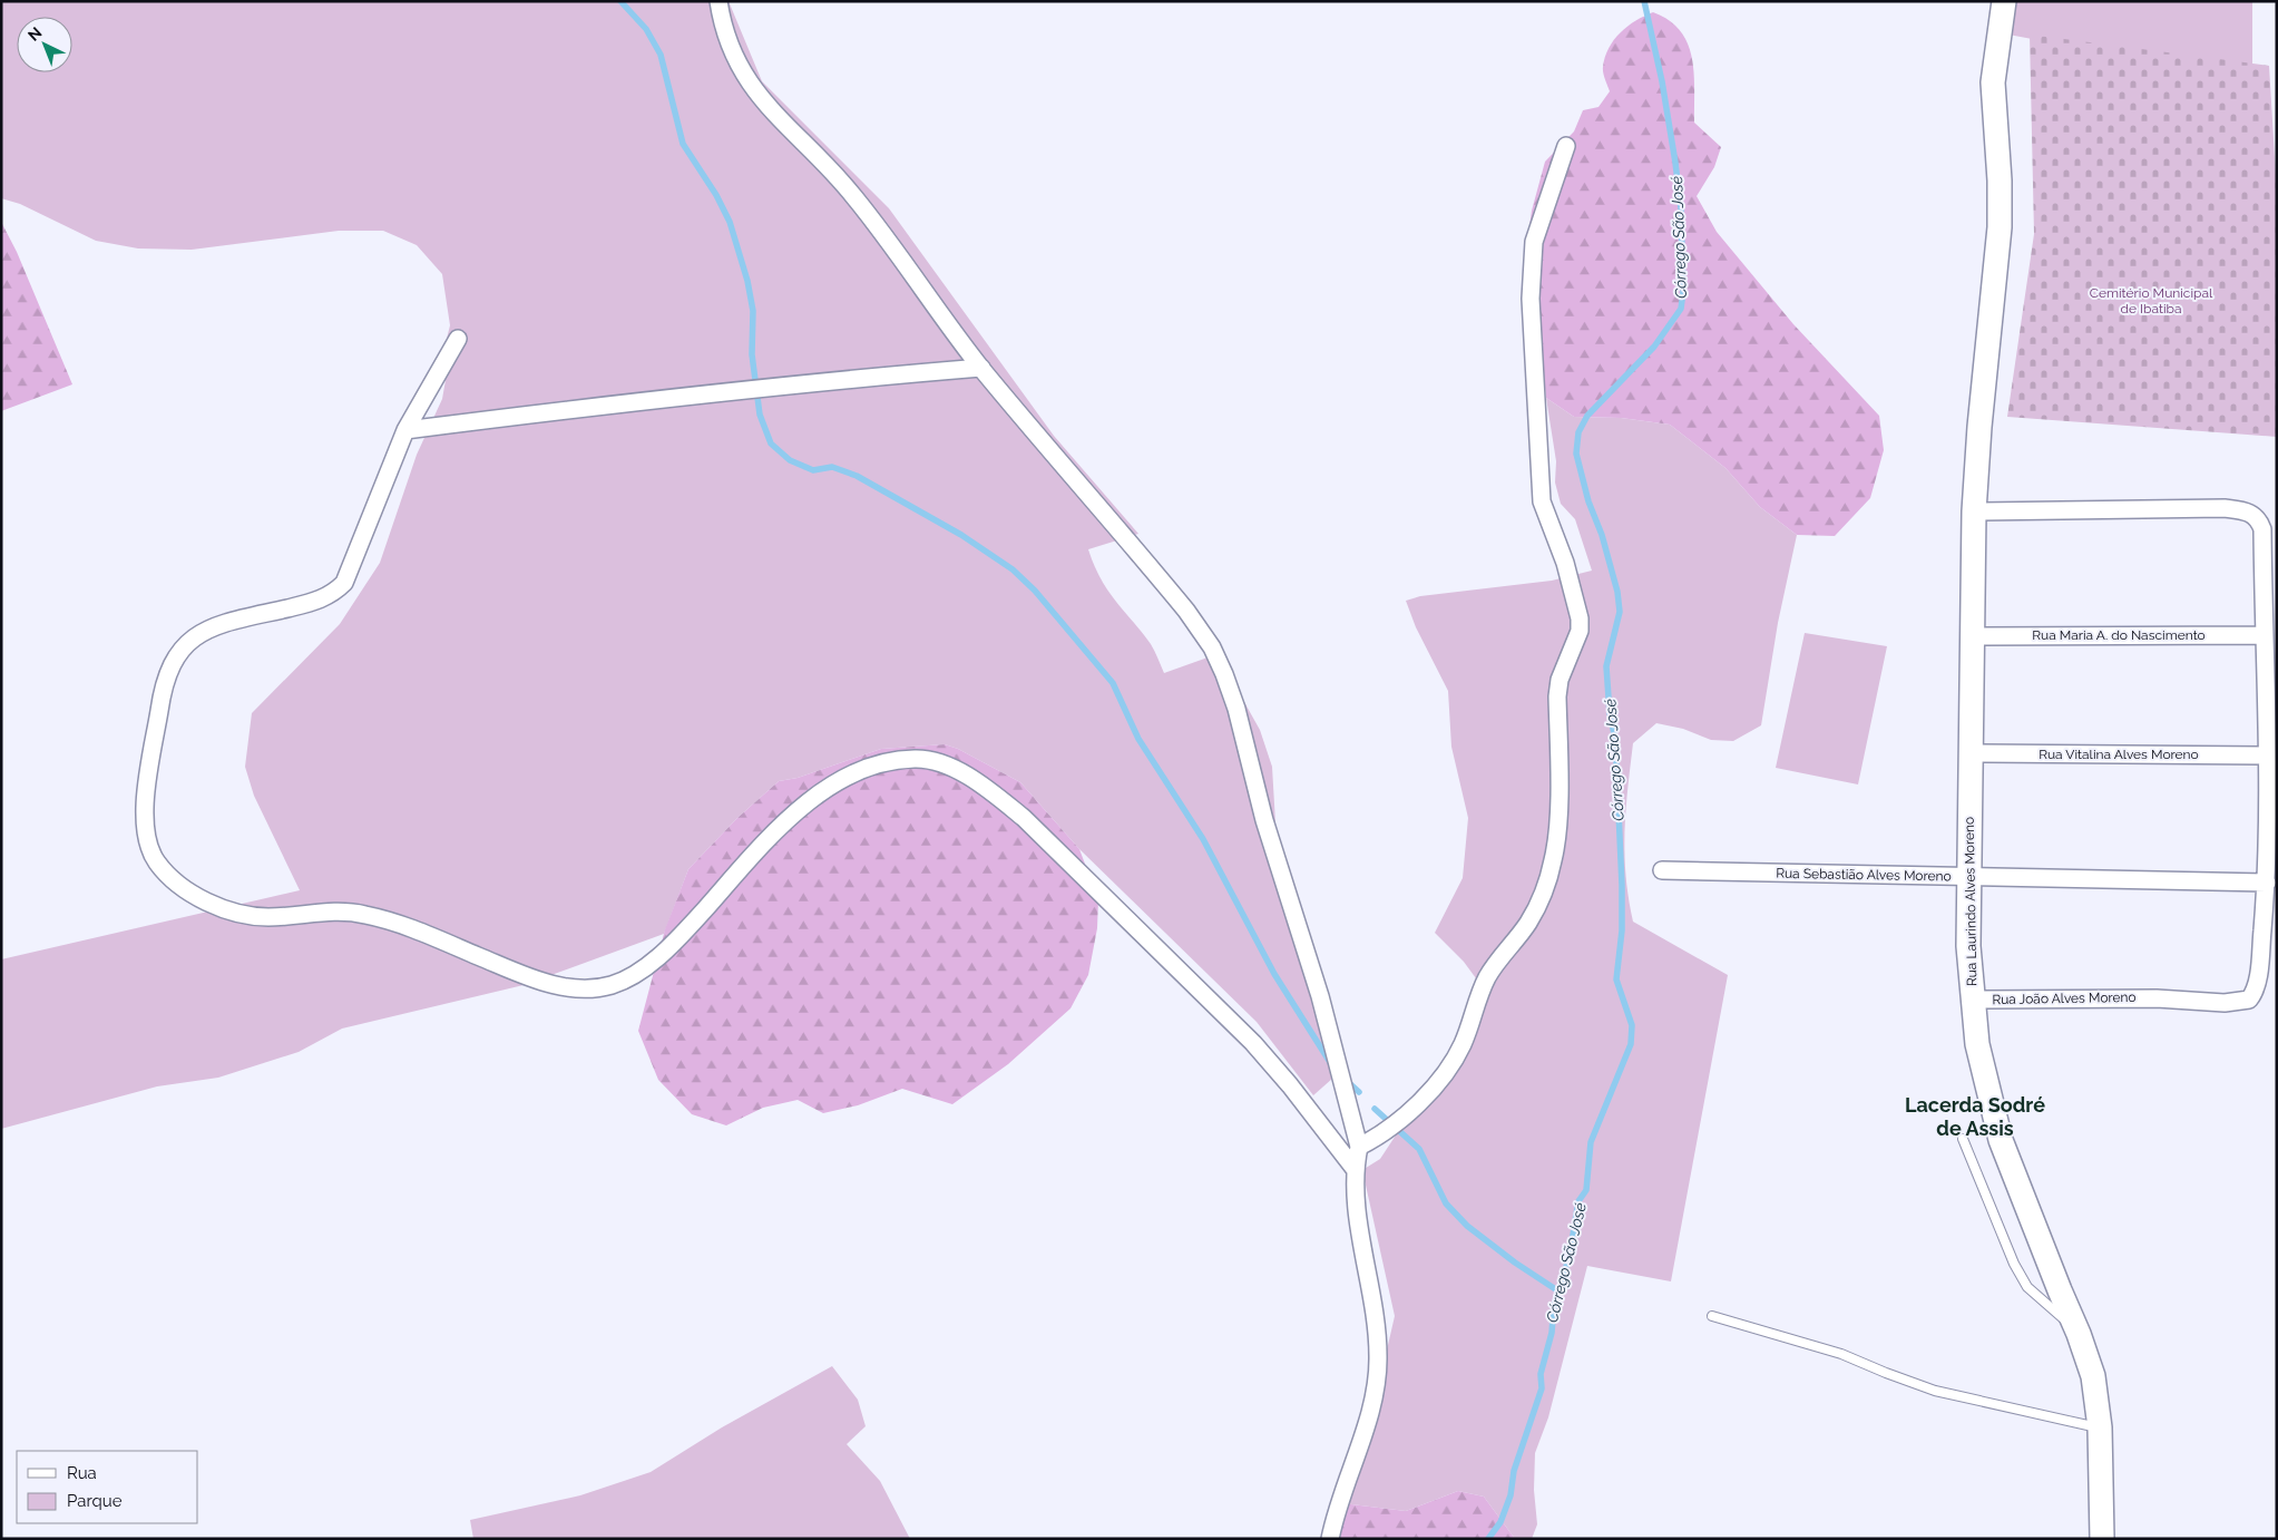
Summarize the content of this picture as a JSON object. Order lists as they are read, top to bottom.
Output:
{
  "streets": {
    "street": [
      "Rua Maria A. do Nascimento",
      "Rua Vitalina Alves Moreno",
      "Rua Sebastião Alves Moreno",
      "Rua Laurindo Alves Moreno",
      "Rua João Alves Moreno"
    ]
  },
  "crossings": [
    ["Rua Maria A. do Nascimento", "Rua Laurindo Alves Moreno"],
    ["Rua Vitalina Alves Moreno", "Rua Laurindo Alves Moreno"],
    ["Rua Sebastião Alves Moreno", "Rua Laurindo Alves Moreno"],
    ["Rua Sebastião Alves Moreno", "Rua João Alves Moreno"],
    ["Rua Laurindo Alves Moreno", "Rua João Alves Moreno"]
  ],
  "districts": ["Lacerda Sodré de Assis"],
  "water": ["Córrego São José"],
  "parks": ["Cemitério Municipal de Ibatiba"],
  "legend": ["Rua", "Parque"],
  "north": "top left"
}
